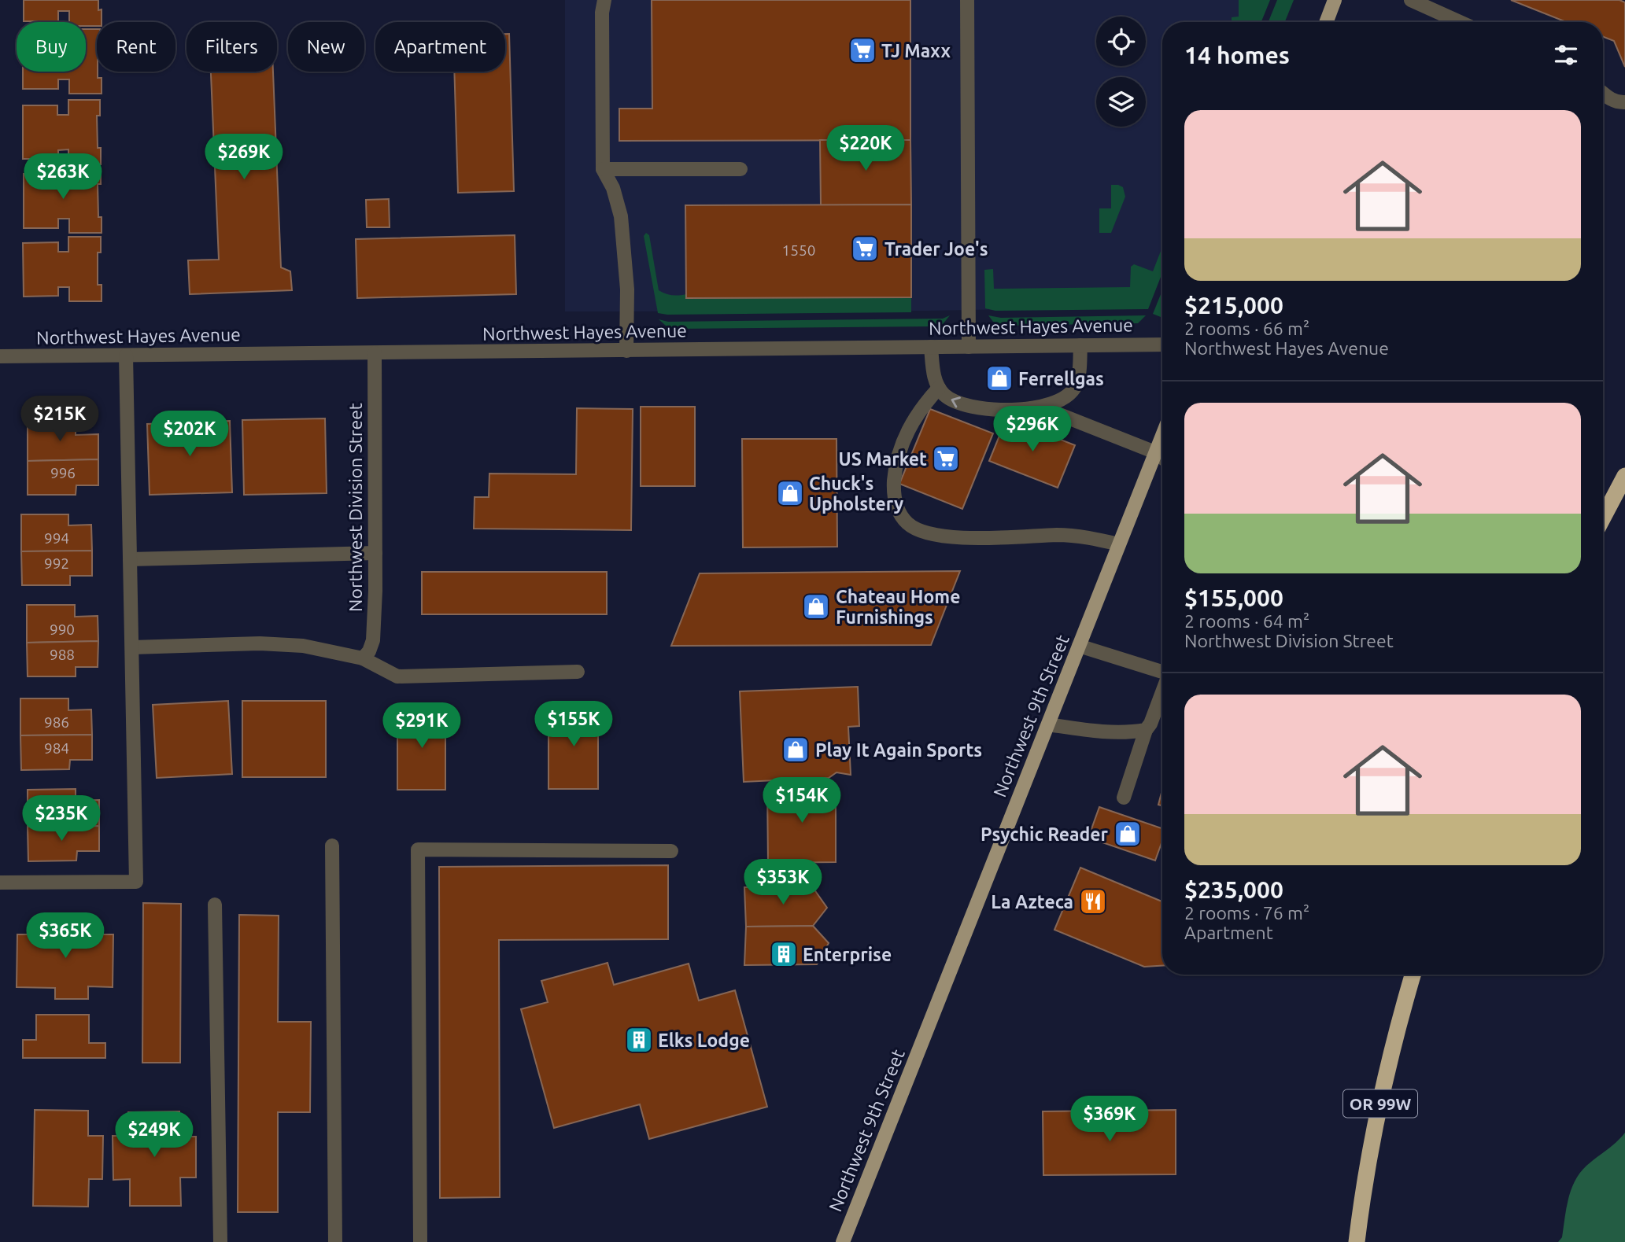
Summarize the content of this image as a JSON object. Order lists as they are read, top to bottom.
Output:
{
  "streets": {
    "highway": ["OR 99W"],
    "main road": ["Northwest 9th Street"],
    "street": ["Northwest Hayes Avenue", "Northwest Division Street"]
  },
  "crossings": [
    ["Northwest Hayes Avenue", "Northwest Division Street"]
  ],
  "places": {
    "supermarket": ["TJ Maxx", "Trader Joe's", "US Market"],
    "shop": [
      "Ferrellgas",
      "Chuck's Upholstery",
      "Chateau Home Furnishings",
      "Play It Again Sports",
      "Psychic Reader"
    ],
    "restaurant": ["La Azteca"],
    "building": ["Enterprise", "Elks Lodge"]
  },
  "house_numbers": [
    "1550",
    "996",
    "994",
    "992",
    "990",
    "988",
    "986",
    "984"
  ],
  "page": {
    "chip": [
      "Buy",
      "Rent",
      "Filters",
      "New",
      "Apartment"
    ],
    "heading": "14 homes",
    "list": [
      {
        "name": "$215,000",
        "note": "2 rooms · 66 m² · Northwest Hayes Avenue"
      },
      {
        "name": "$155,000",
        "note": "2 rooms · 64 m² · Northwest Division Street"
      },
      {
        "name": "$235,000",
        "note": "2 rooms · 76 m² · Apartment"
      }
    ],
    "price": [
      "$220K",
      "$269K",
      "$263K",
      "$215K",
      "$296K",
      "$202K",
      "$155K",
      "$291K",
      "$154K",
      "$235K",
      "$353K",
      "$365K",
      "$369K",
      "$249K"
    ]
  }
}
